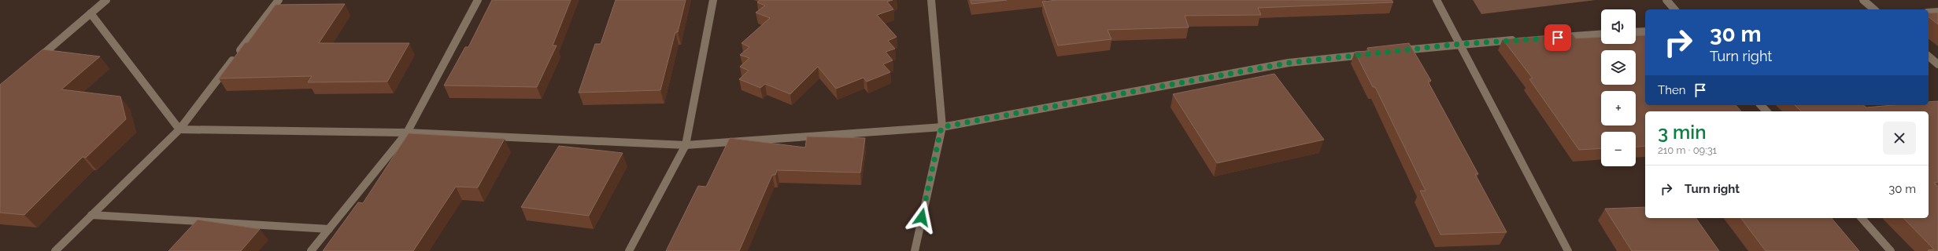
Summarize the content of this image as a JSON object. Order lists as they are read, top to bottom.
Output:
{
  "page": {
    "map_buttons": ["+", "−"],
    "turn": ["30 m", "Turn right"],
    "then": "Then",
    "heading": ["3 min", "210 m · 09:31"],
    "list": [
      {
        "name": "Turn right",
        "value": "30 m"
      }
    ]
  }
}
